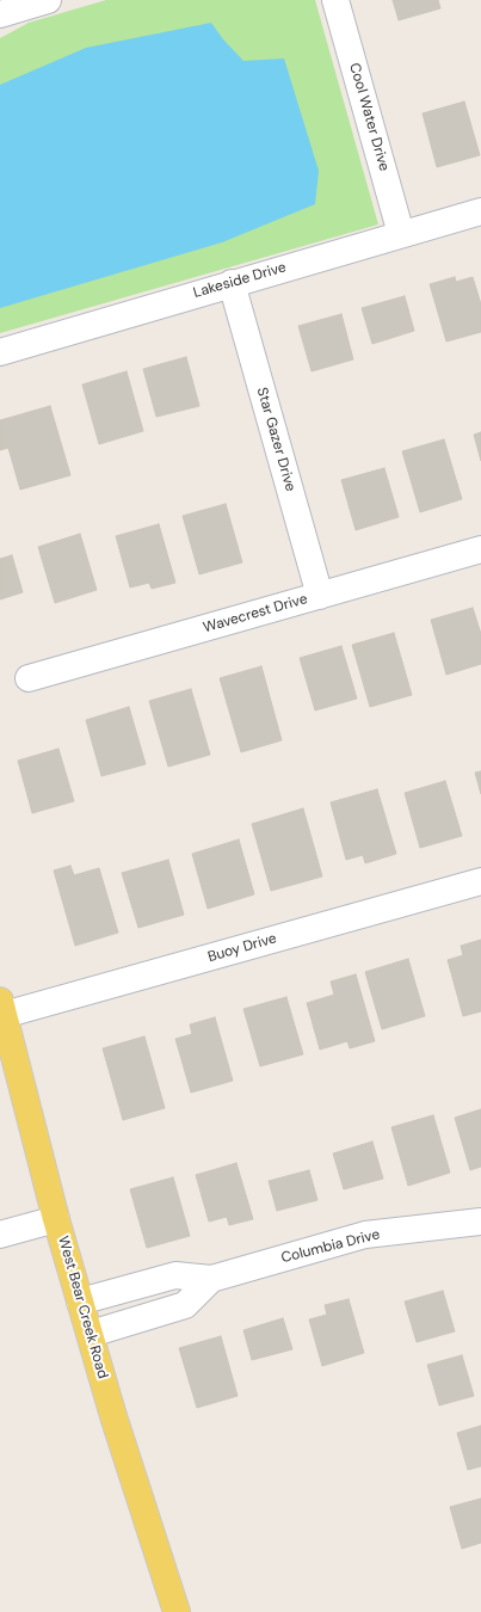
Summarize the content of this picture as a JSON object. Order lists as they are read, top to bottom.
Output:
{
  "streets": {
    "main road": ["West Bear Creek Road"],
    "street": [
      "Cool Water Drive",
      "Lakeside Drive",
      "Star Gazer Drive",
      "Wavecrest Drive",
      "Buoy Drive",
      "Columbia Drive"
    ]
  },
  "crossings": [
    ["Cool Water Drive", "Lakeside Drive"],
    ["Lakeside Drive", "Star Gazer Drive"],
    ["Star Gazer Drive", "Wavecrest Drive"],
    ["Buoy Drive", "West Bear Creek Road"],
    ["Columbia Drive", "West Bear Creek Road"]
  ]
}
